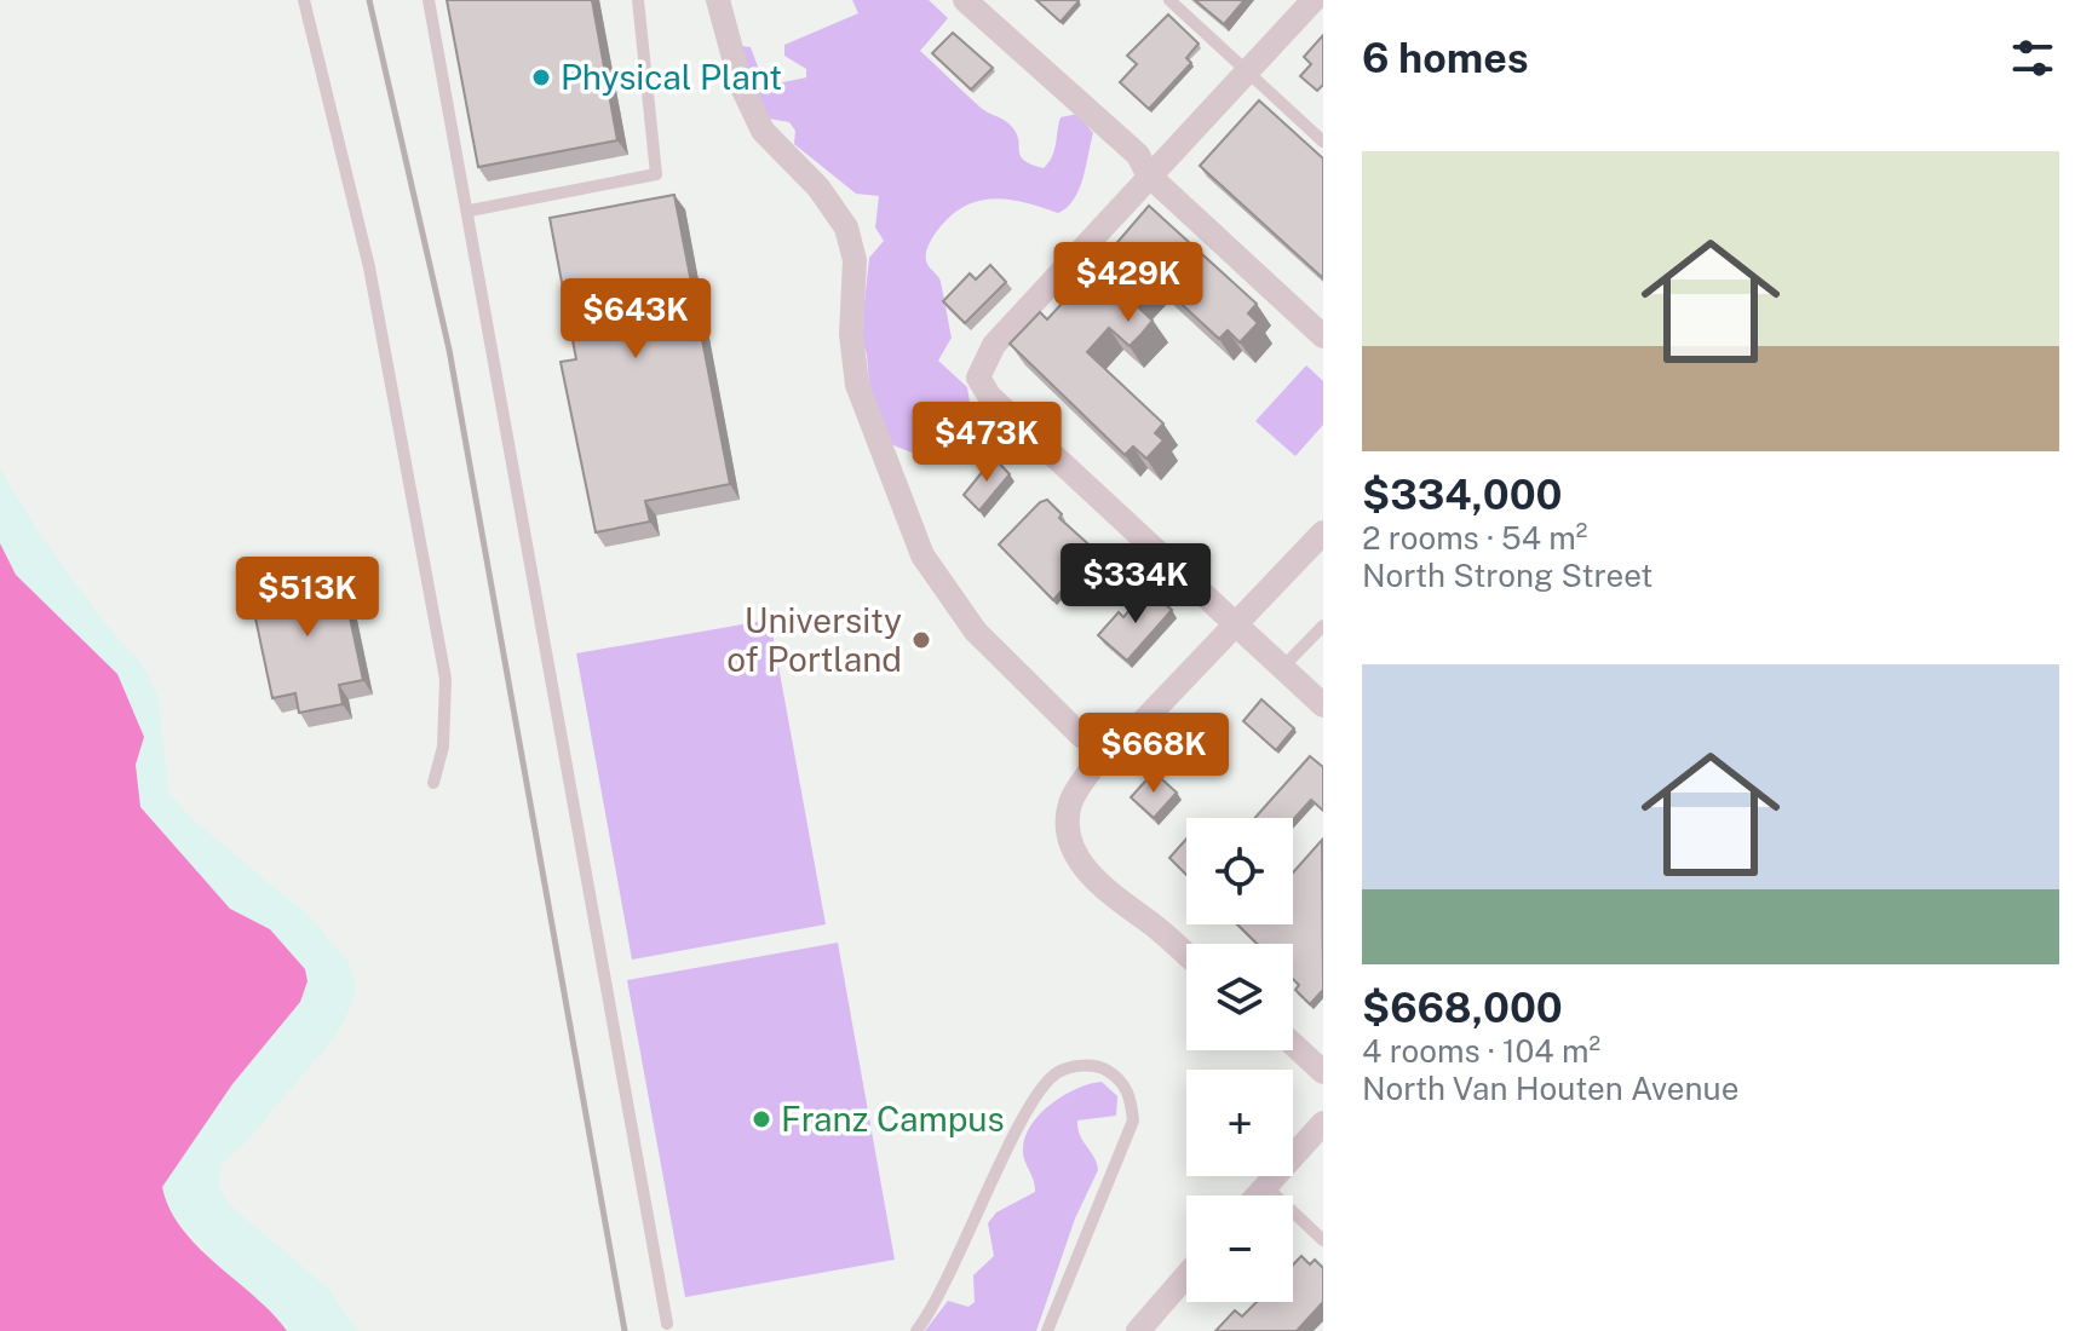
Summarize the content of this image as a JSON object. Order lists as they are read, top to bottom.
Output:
{
  "places": ["Physical Plant", "University of Portland", "Franz Campus"],
  "page": {
    "heading": "6 homes",
    "list": [
      {
        "name": "$334,000",
        "note": "2 rooms · 54 m² · North Strong Street"
      },
      {
        "name": "$668,000",
        "note": "4 rooms · 104 m² · North Van Houten Avenue"
      }
    ],
    "price": [
      "$429K",
      "$643K",
      "$473K",
      "$334K",
      "$513K",
      "$668K"
    ],
    "map_buttons": ["+", "−"]
  }
}
